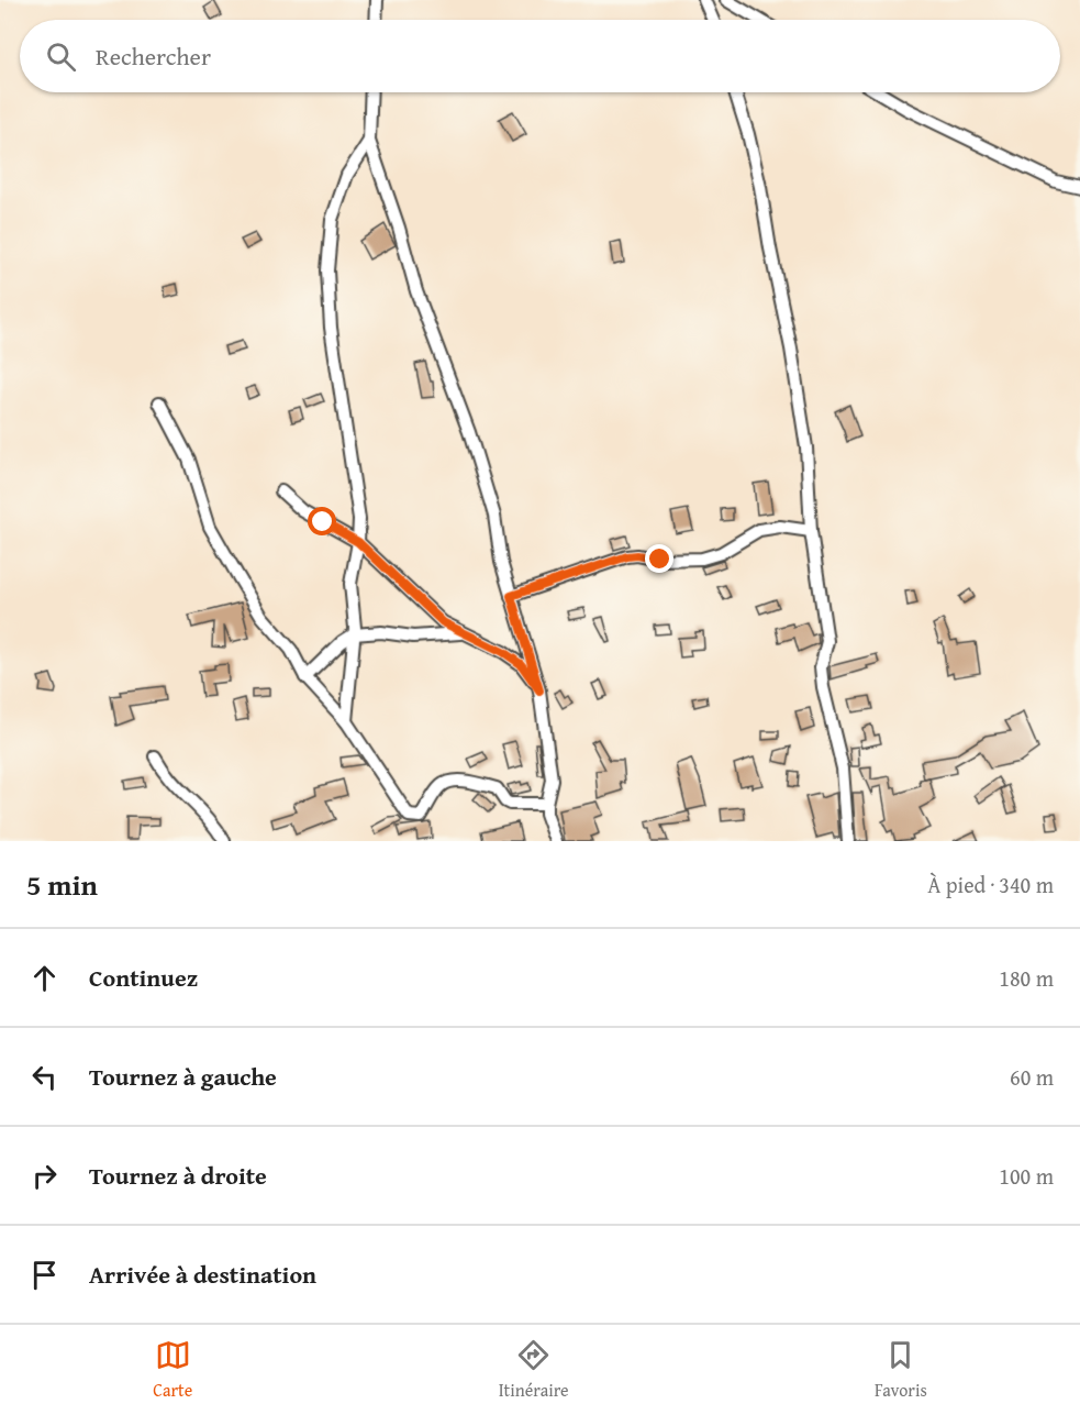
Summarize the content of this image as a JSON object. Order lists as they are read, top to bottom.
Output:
{
  "page": {
    "search": "Rechercher",
    "heading": ["5 min", "À pied · 340 m"],
    "list": [
      ["Continuez", "180 m"],
      ["Tournez à gauche", "60 m"],
      ["Tournez à droite", "100 m"],
      "Arrivée à destination"
    ],
    "nav": ["Carte", "Itinéraire", "Favoris"]
  }
}
